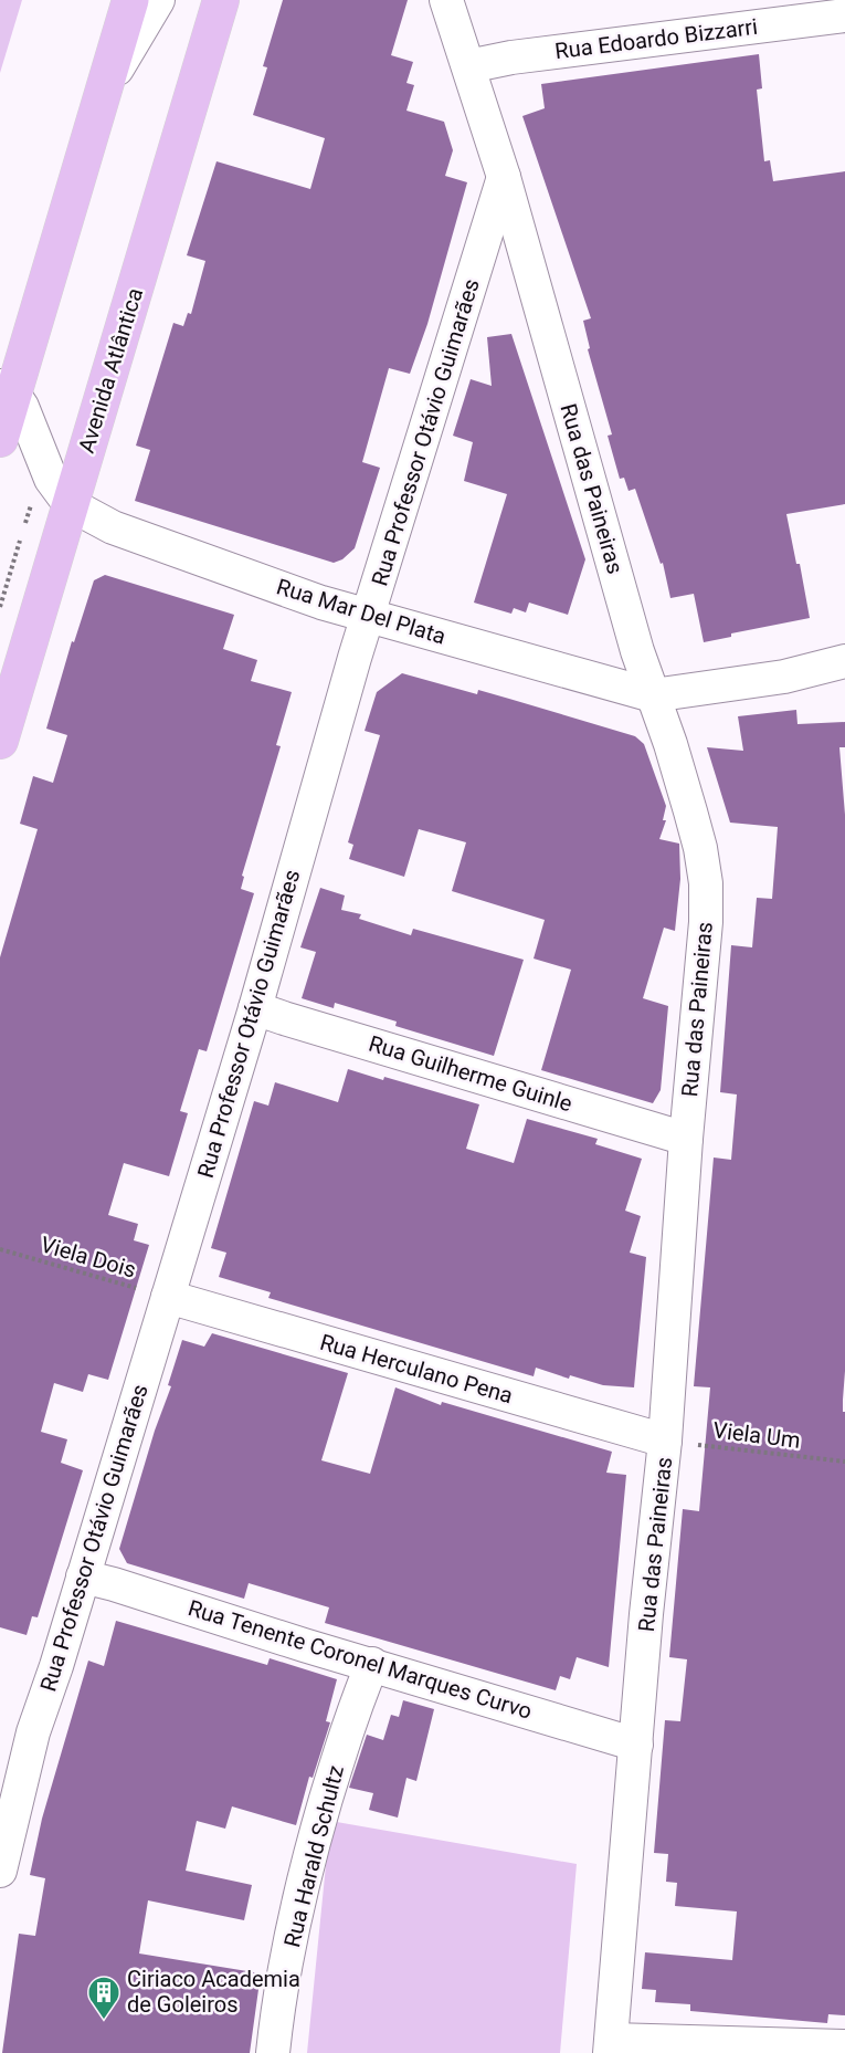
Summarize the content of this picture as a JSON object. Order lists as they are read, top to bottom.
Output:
{
  "streets": {
    "main road": ["Avenida Atlântica"],
    "street": [
      "Rua Edoardo Bizzarri",
      "Rua Professor Otávio Guimarães",
      "Rua das Paineiras",
      "Rua Mar Del Plata",
      "Rua Guilherme Guinle",
      "Rua Herculano Pena",
      "Rua Tenente Coronel Marques Curvo",
      "Rua Harald Schultz"
    ],
    "path": ["Viela Dois", "Viela Um"]
  },
  "crossings": [
    ["Rua Edoardo Bizzarri", "Rua das Paineiras"],
    ["Avenida Atlântica", "Rua Mar Del Plata"],
    ["Rua Professor Otávio Guimarães", "Rua das Paineiras"],
    ["Rua Professor Otávio Guimarães", "Rua Mar Del Plata"],
    ["Rua Professor Otávio Guimarães", "Rua Guilherme Guinle"],
    ["Rua Professor Otávio Guimarães", "Viela Dois"],
    ["Rua Professor Otávio Guimarães", "Rua Herculano Pena"],
    ["Rua Professor Otávio Guimarães", "Rua Tenente Coronel Marques Curvo"],
    ["Rua das Paineiras", "Rua Mar Del Plata"],
    ["Rua das Paineiras", "Rua Guilherme Guinle"],
    ["Rua das Paineiras", "Rua Herculano Pena"],
    ["Rua das Paineiras", "Viela Um"],
    ["Rua das Paineiras", "Rua Tenente Coronel Marques Curvo"],
    ["Viela Dois", "Rua Herculano Pena"],
    ["Rua Herculano Pena", "Viela Um"],
    ["Rua Tenente Coronel Marques Curvo", "Rua Harald Schultz"]
  ],
  "places": {
    "building": ["Ciriaco Academia de Goleiros"]
  }
}
